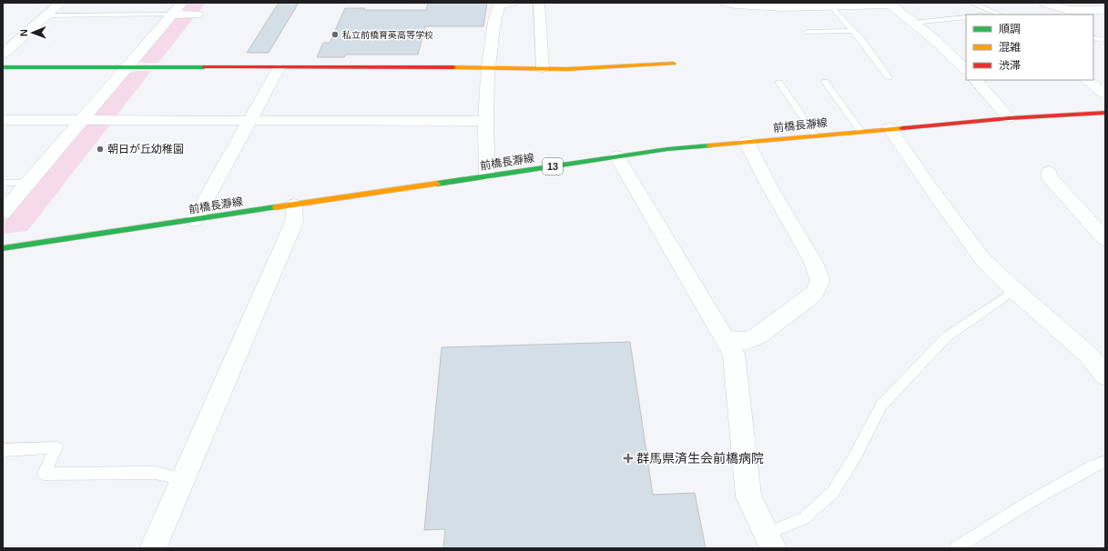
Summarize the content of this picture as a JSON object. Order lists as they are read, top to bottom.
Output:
{
  "streets": {
    "main road": ["前橋長瀞線", "13"]
  },
  "places": {
    "other": ["私立前橋育英高等学校", "朝日が丘幼稚園"],
    "health": ["群馬県済生会前橋病院"]
  },
  "legend": ["順調", "混雑", "渋滞"],
  "north": "left"
}
